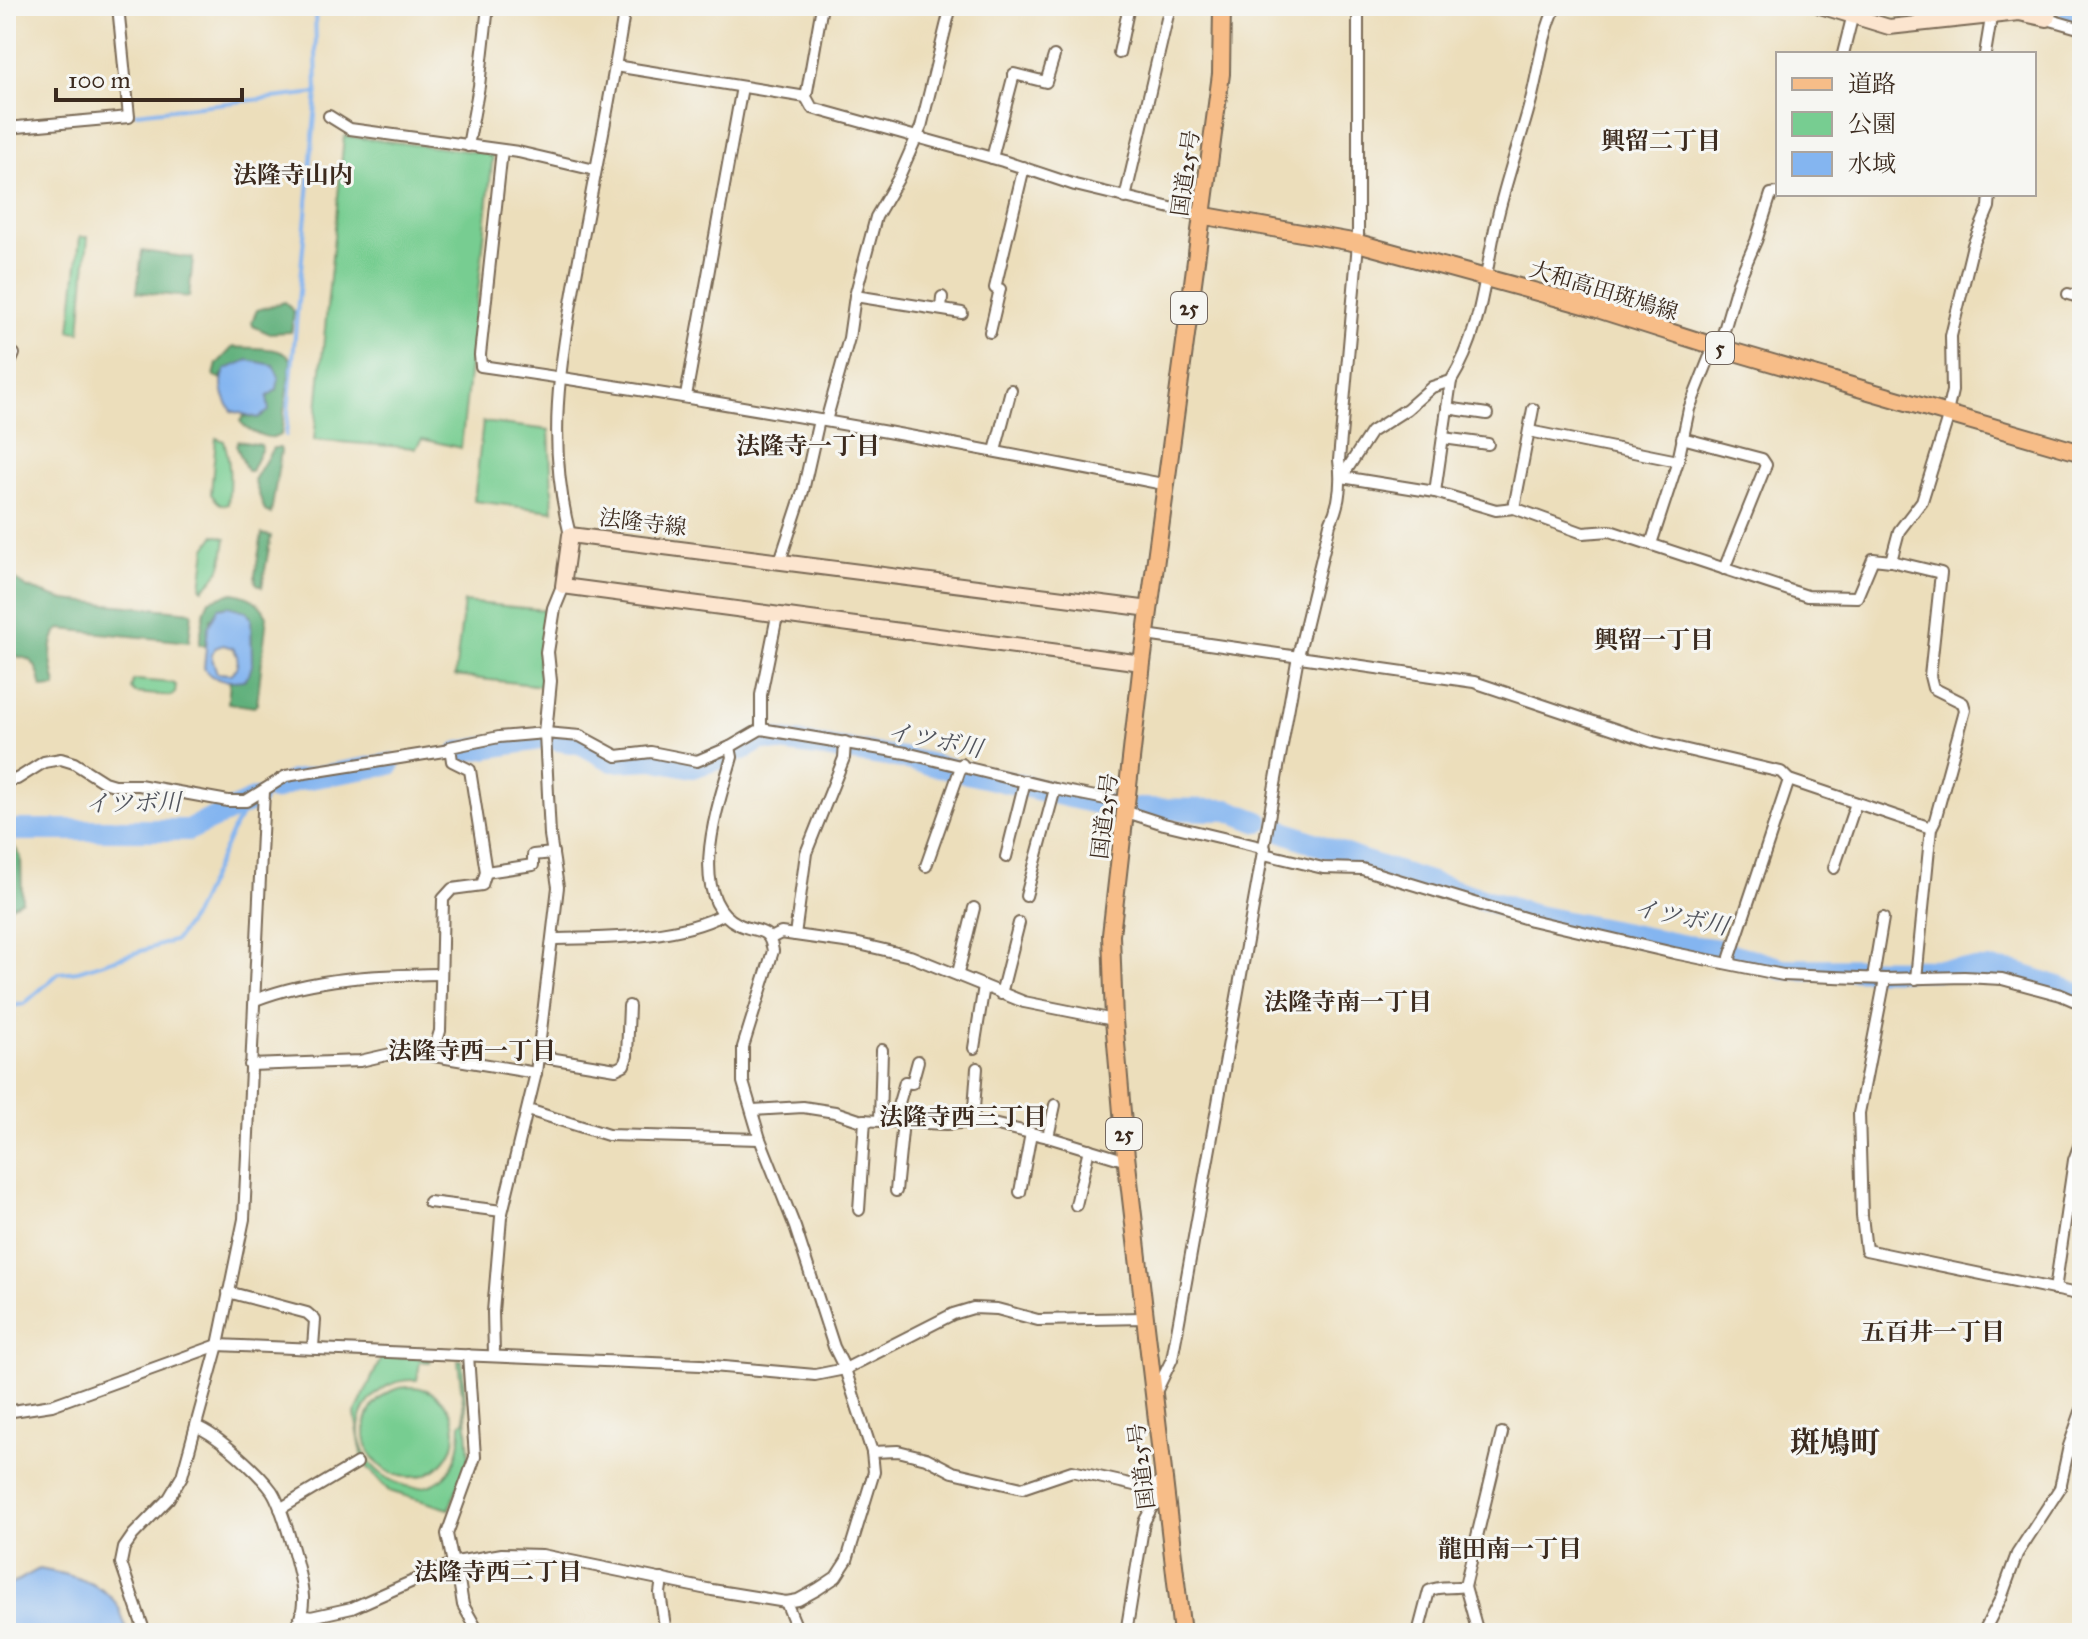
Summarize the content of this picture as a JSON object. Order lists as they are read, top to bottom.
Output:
{
  "streets": {
    "main road": [
      "国道25号",
      "大和高田斑鳩線",
      "25",
      "5",
      "法隆寺線"
    ]
  },
  "crossings": [
    ["国道25号", "大和高田斑鳩線"],
    ["国道25号", "法隆寺線"]
  ],
  "districts": [
    "興留二丁目",
    "法隆寺山内",
    "法隆寺一丁目",
    "興留一丁目",
    "法隆寺南一丁目",
    "法隆寺西一丁目",
    "法隆寺西三丁目",
    "五百井一丁目",
    "斑鳩町",
    "龍田南一丁目",
    "法隆寺西二丁目"
  ],
  "water": ["イツボ川"],
  "legend": ["道路", "公園", "水域"],
  "scale_bar": "100 m"
}
